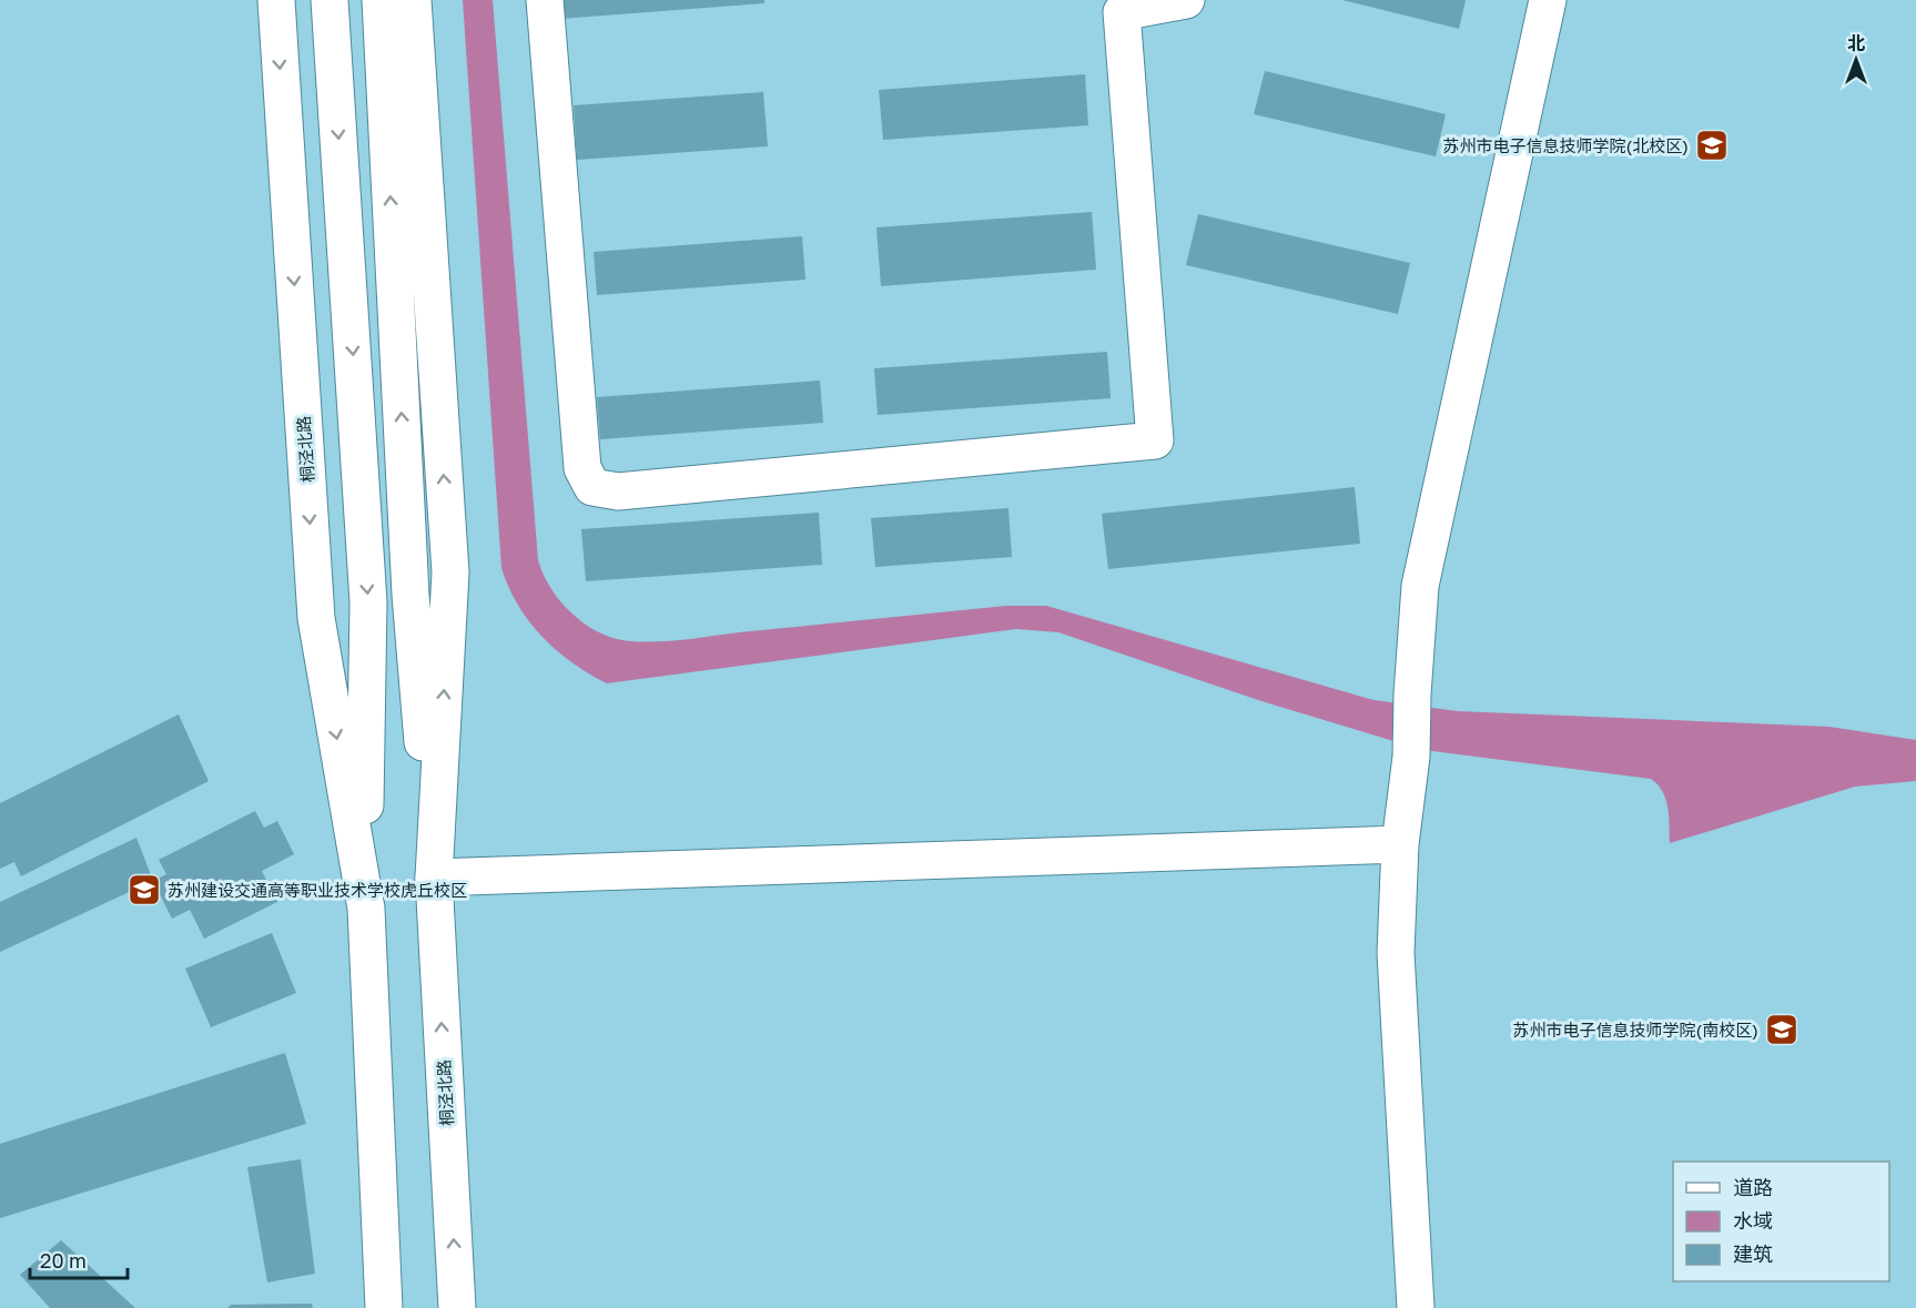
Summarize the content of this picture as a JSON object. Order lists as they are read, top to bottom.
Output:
{
  "streets": {
    "main road": ["桐泾北路"]
  },
  "places": {
    "school or university": ["苏州市电子信息技师学院(北校区)", "苏州建设交通高等职业技术学校虎丘校区", "苏州市电子信息技师学院(南校区)"]
  },
  "legend": ["道路", "水域", "建筑"],
  "scale_bar": "20 m",
  "north": "top"
}
